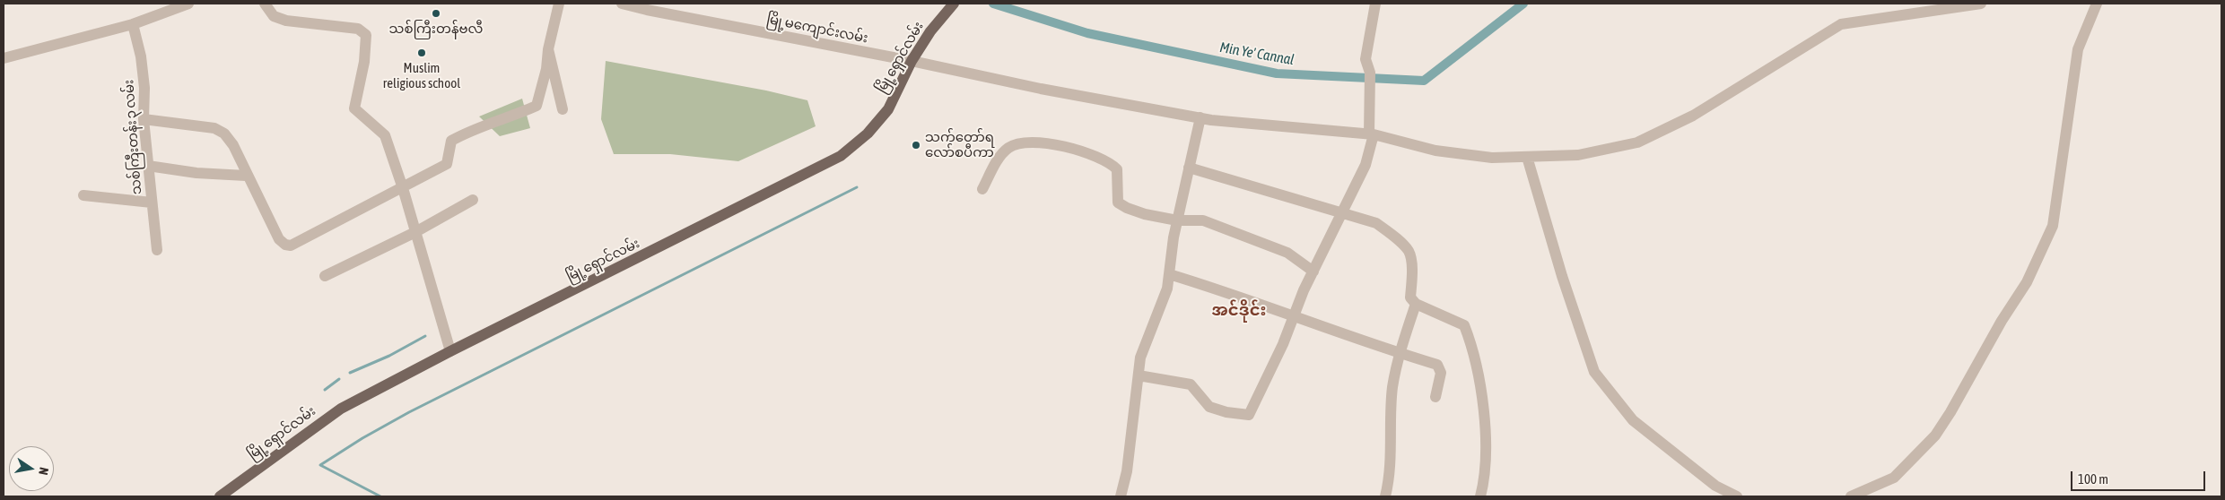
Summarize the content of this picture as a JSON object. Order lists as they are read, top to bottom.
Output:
{
  "streets": {
    "main road": ["မြို့ရှောင်လမ်း"],
    "street": ["မြို့မကျောင်းလမ်း", "သစ်ကြီးတန်း ၃ လမ်း"]
  },
  "crossings": [
    ["မြို့မကျောင်းလမ်း", "မြို့ရှောင်လမ်း"]
  ],
  "districts": ["အင်ဒိုင်း"],
  "water": ["Min Ye' Cannal"],
  "places": ["သစ်ကြီးတန်ဗလီ", "Muslim religious school", "သက်တော်ရ လော်စပီကာ"],
  "scale_bar": "100 m",
  "north": "right"
}
